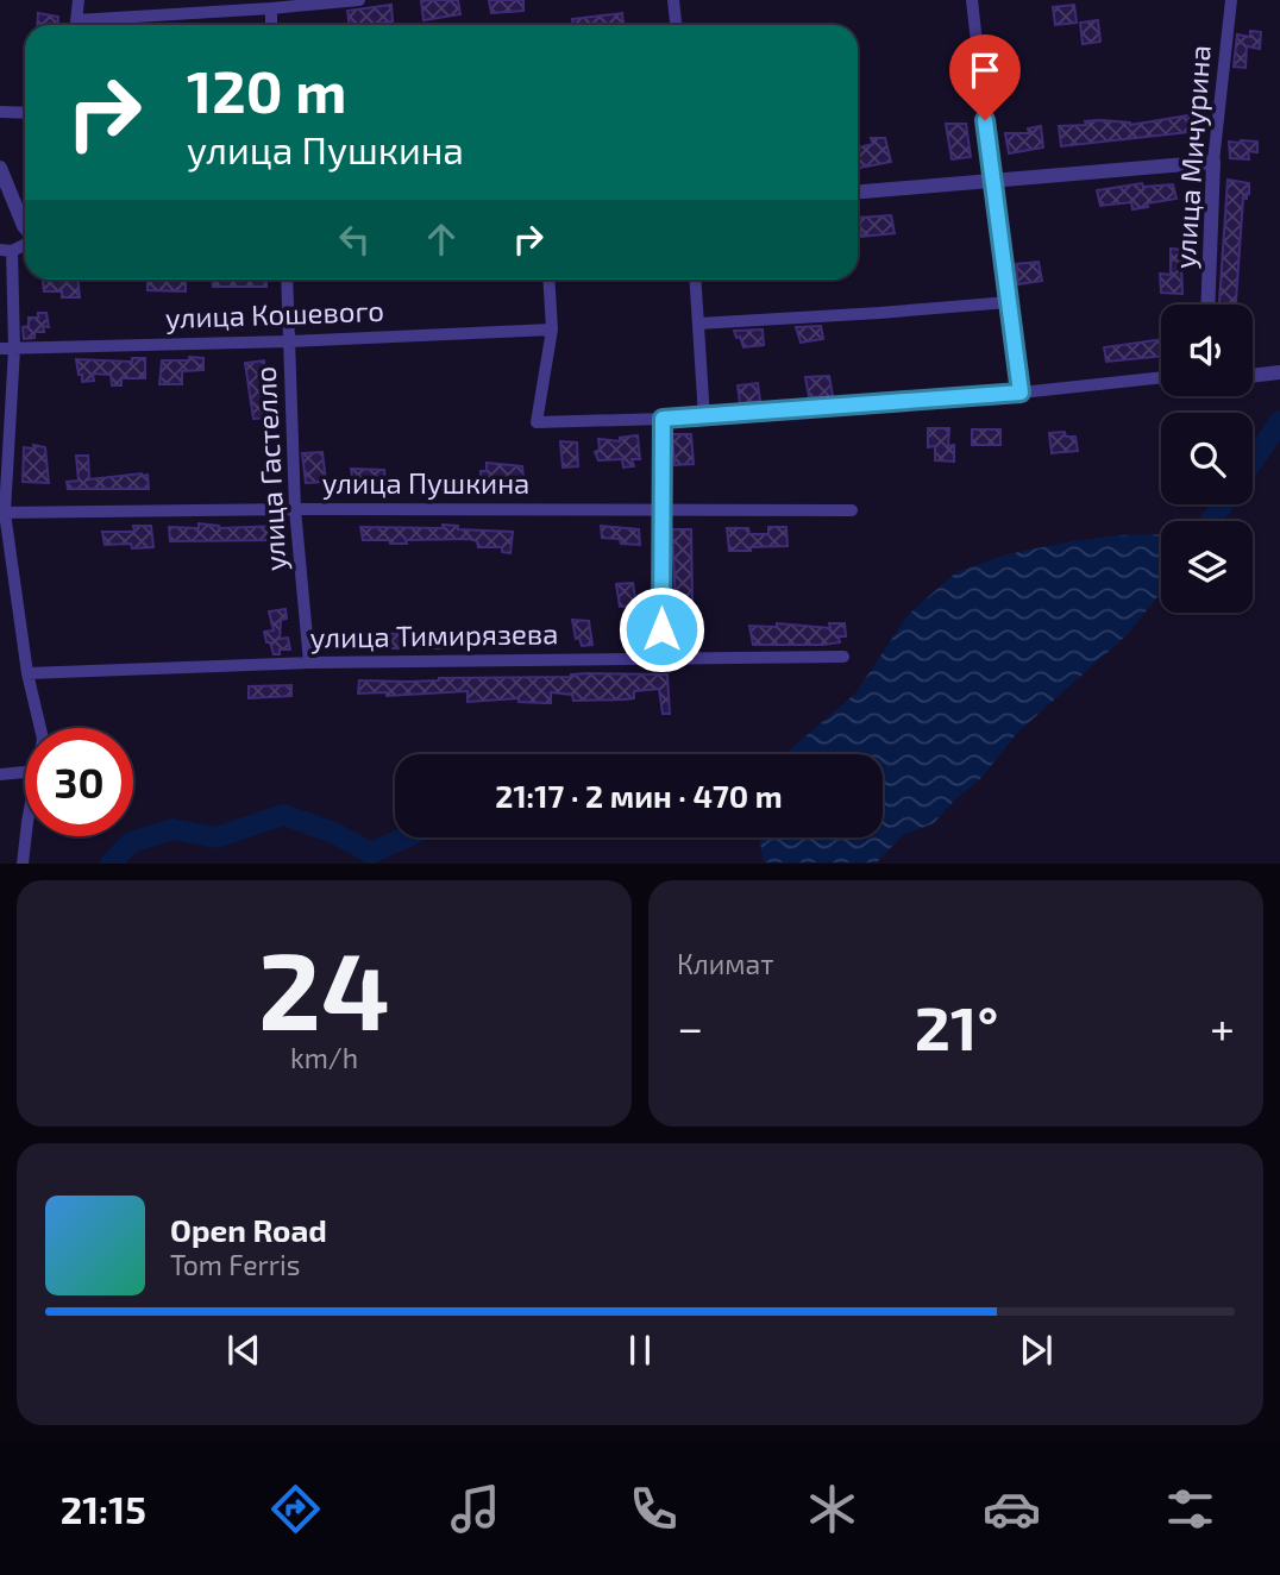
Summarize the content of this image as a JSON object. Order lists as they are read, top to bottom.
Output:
{
  "streets": {
    "street": [
      "улица Мичурина",
      "улица Кошевого",
      "улица Гастелло",
      "улица Пушкина",
      "улица Тимирязева"
    ]
  },
  "crossings": [
    ["улица Кошевого", "улица Гастелло"],
    ["улица Гастелло", "улица Пушкина"],
    ["улица Гастелло", "улица Тимирязева"]
  ],
  "page": {
    "turn": ["120 m", "улица Пушкина"],
    "limit": "30",
    "trip": "21:17 · 2 мин · 470 m",
    "tile": [
      ["24", "km/h"],
      "Климат"
    ],
    "heat": ["−", "21°", "+"],
    "song": ["Open Road", "Tom Ferris"],
    "tabs": "21:15"
  }
}
